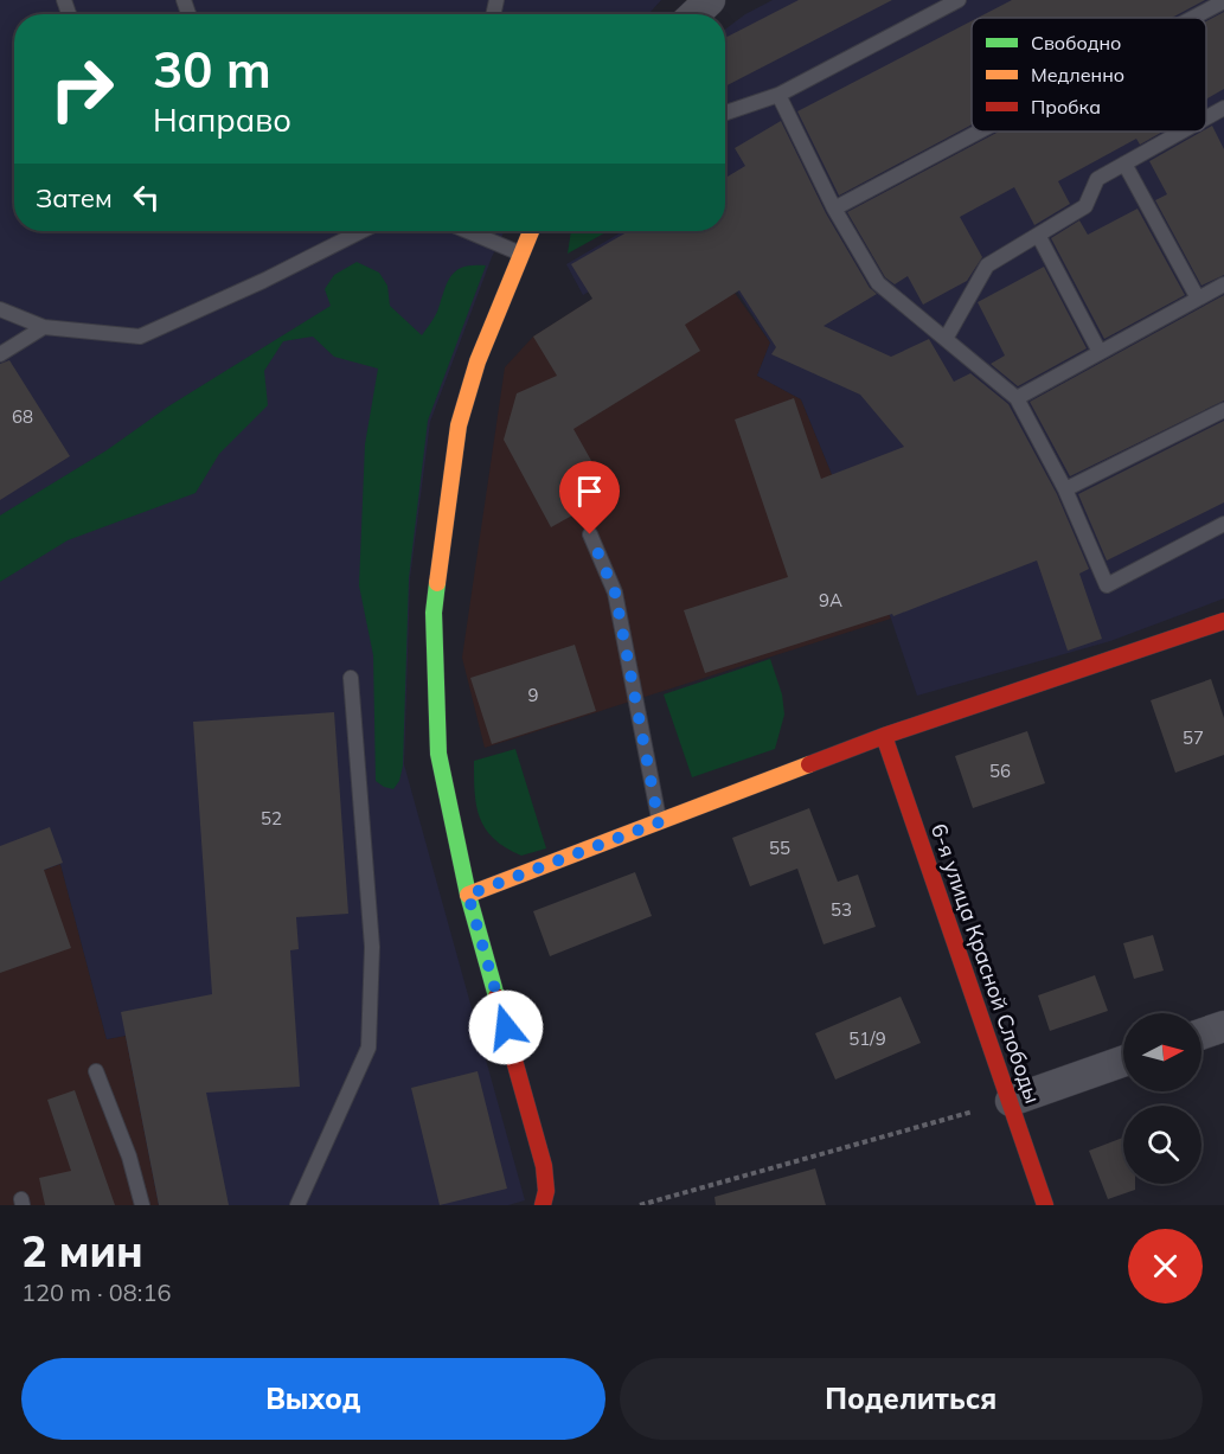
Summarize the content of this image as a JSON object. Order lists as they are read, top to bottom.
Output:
{
  "streets": {
    "street": ["6-я улица Красной Слободы"]
  },
  "house_numbers": [
    "68",
    "9А",
    "9",
    "57",
    "56",
    "52",
    "55",
    "53",
    "51/9"
  ],
  "legend": ["Свободно", "Медленно", "Пробка"],
  "north": "right",
  "page": {
    "turn": ["30 m", "Направо"],
    "then": "Затем",
    "heading": ["2 мин", "120 m · 08:16"],
    "buttons": ["Выход", "Поделиться"]
  }
}
